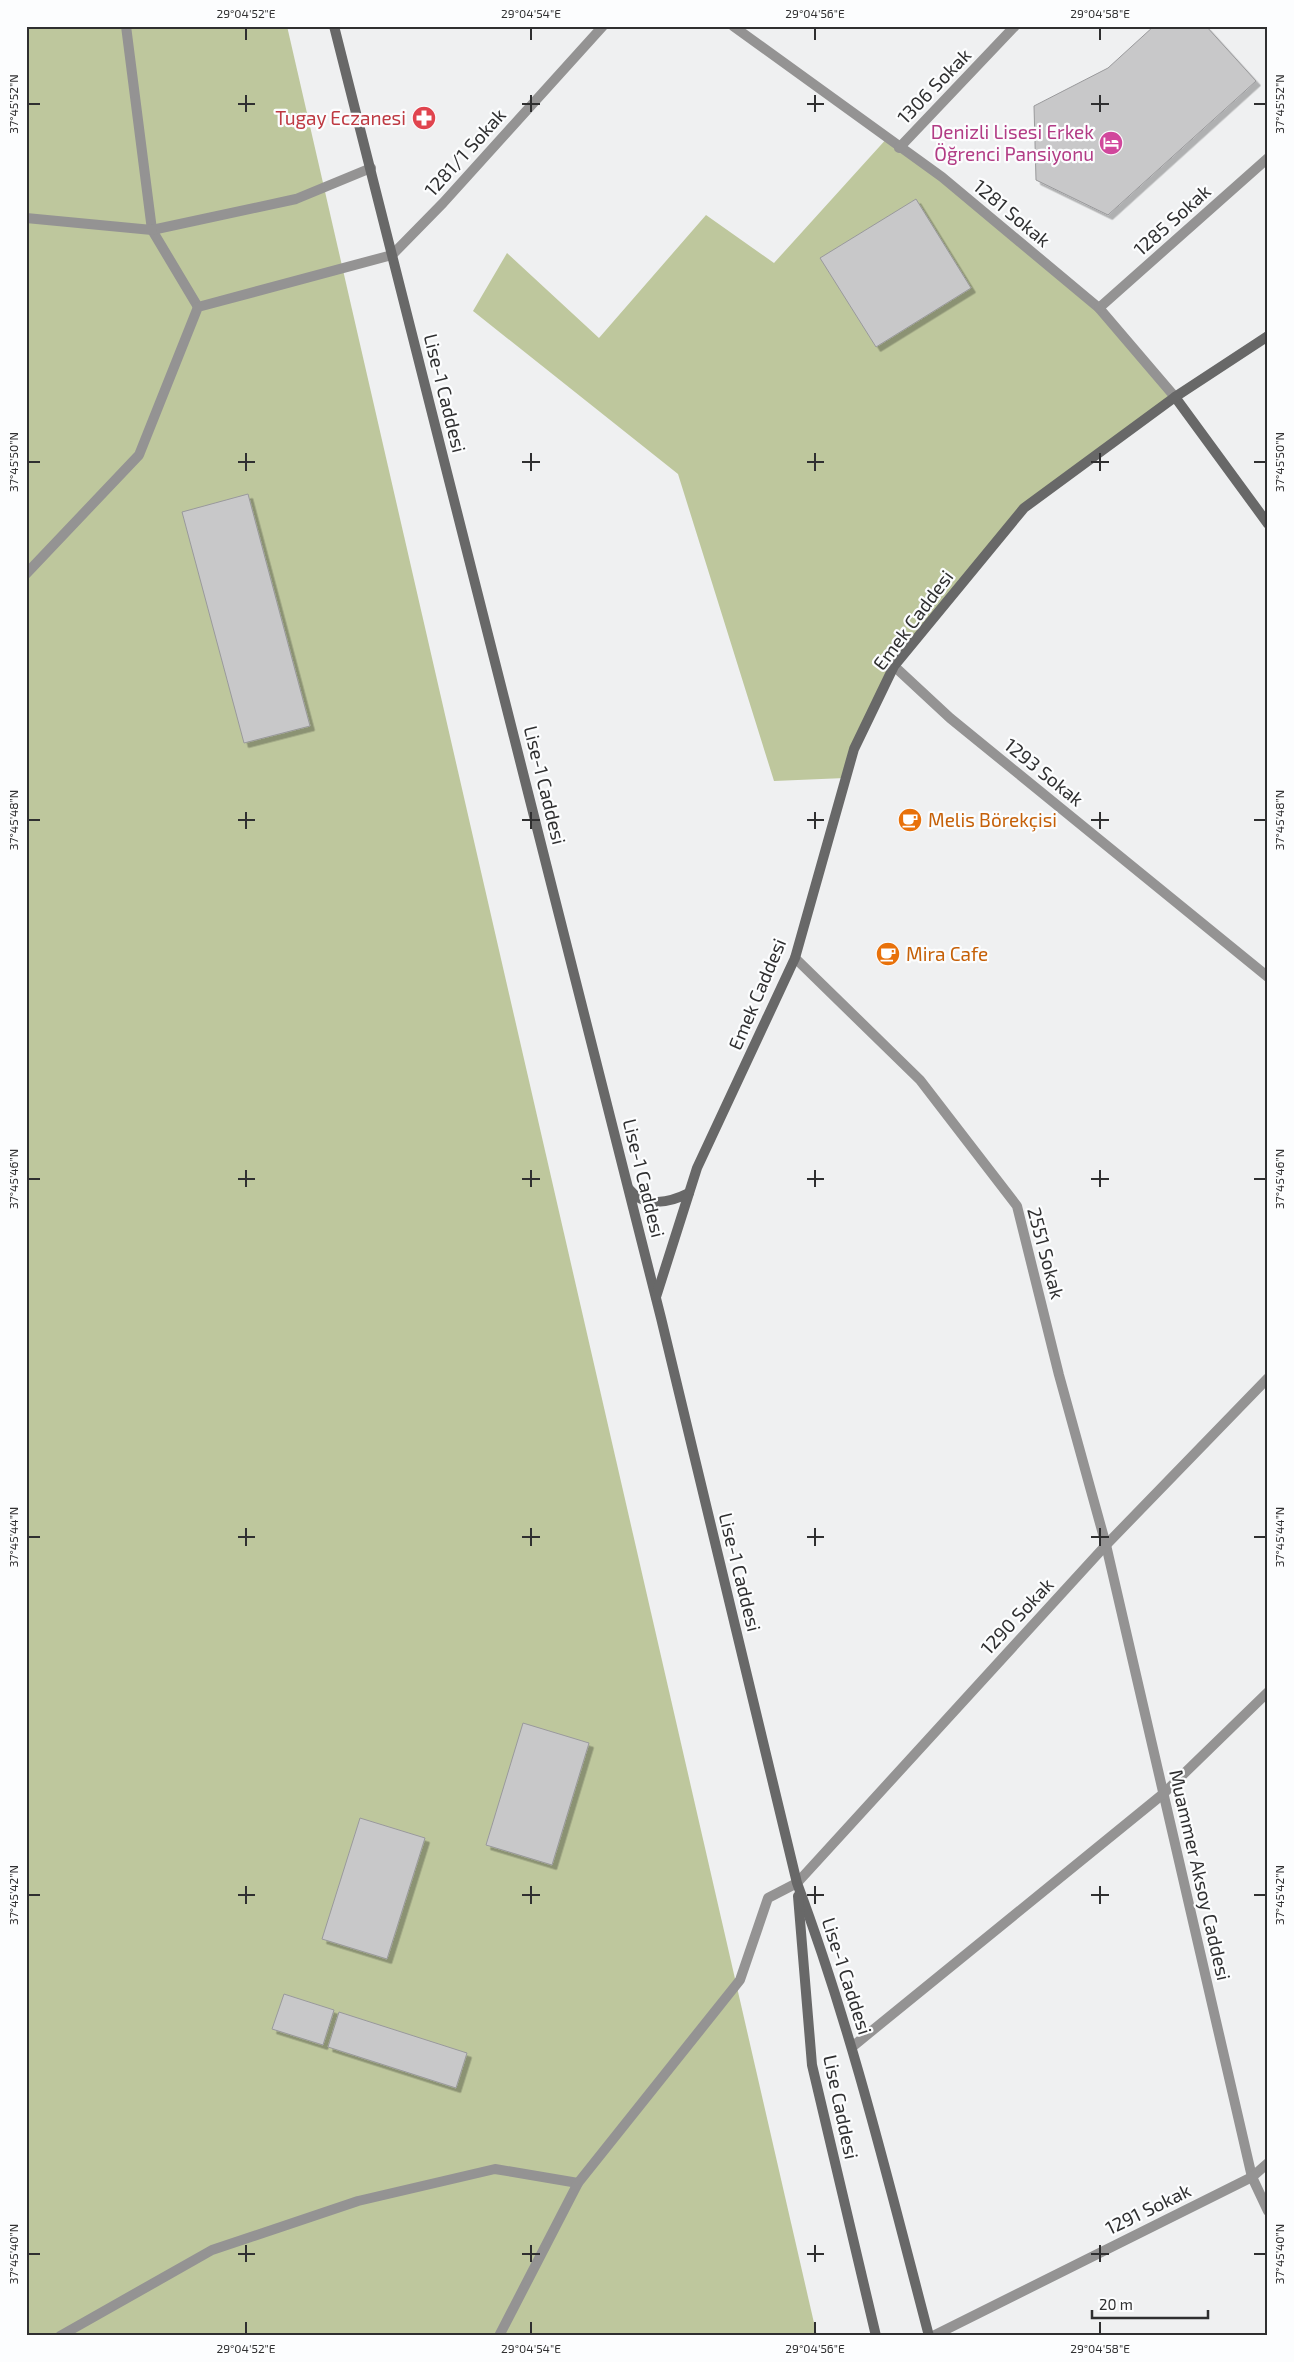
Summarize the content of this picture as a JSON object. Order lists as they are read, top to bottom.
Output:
{
  "streets": {
    "main road": ["Lise-1 Caddesi", "Emek Caddesi", "Lise Caddesi"],
    "street": [
      "1306 Sokak",
      "1281/1 Sokak",
      "1281 Sokak",
      "1285 Sokak",
      "1293 Sokak",
      "2551 Sokak",
      "1290 Sokak",
      "Muammer Aksoy Caddesi",
      "1291 Sokak"
    ]
  },
  "crossings": [
    ["1306 Sokak", "1281 Sokak"],
    ["1281/1 Sokak", "Lise-1 Caddesi"],
    ["1281 Sokak", "1285 Sokak"],
    ["1281 Sokak", "Emek Caddesi"],
    ["Lise-1 Caddesi", "Emek Caddesi"],
    ["Lise-1 Caddesi", "1290 Sokak"],
    ["Lise-1 Caddesi", "Lise Caddesi"],
    ["Lise-1 Caddesi", "1291 Sokak"],
    ["Emek Caddesi", "1293 Sokak"],
    ["Emek Caddesi", "2551 Sokak"],
    ["2551 Sokak", "1290 Sokak"],
    ["2551 Sokak", "Muammer Aksoy Caddesi"],
    ["1290 Sokak", "Muammer Aksoy Caddesi"],
    ["1290 Sokak", "Lise Caddesi"],
    ["Muammer Aksoy Caddesi", "1291 Sokak"]
  ],
  "places": {
    "pharmacy": ["Tugay Eczanesi"],
    "hotel": ["Denizli Lisesi Erkek Öğrenci Pansiyonu"],
    "cafe": ["Melis Börekçisi", "Mira Cafe"]
  },
  "scale_bar": "20 m",
  "coordinates": [
    "29°04'52\"E",
    "29°04'54\"E",
    "29°04'56\"E",
    "29°04'58\"E",
    "37°45'52\"N",
    "37°45'50\"N",
    "37°45'48\"N",
    "37°45'46\"N",
    "37°45'44\"N",
    "37°45'42\"N",
    "37°45'40\"N"
  ]
}
